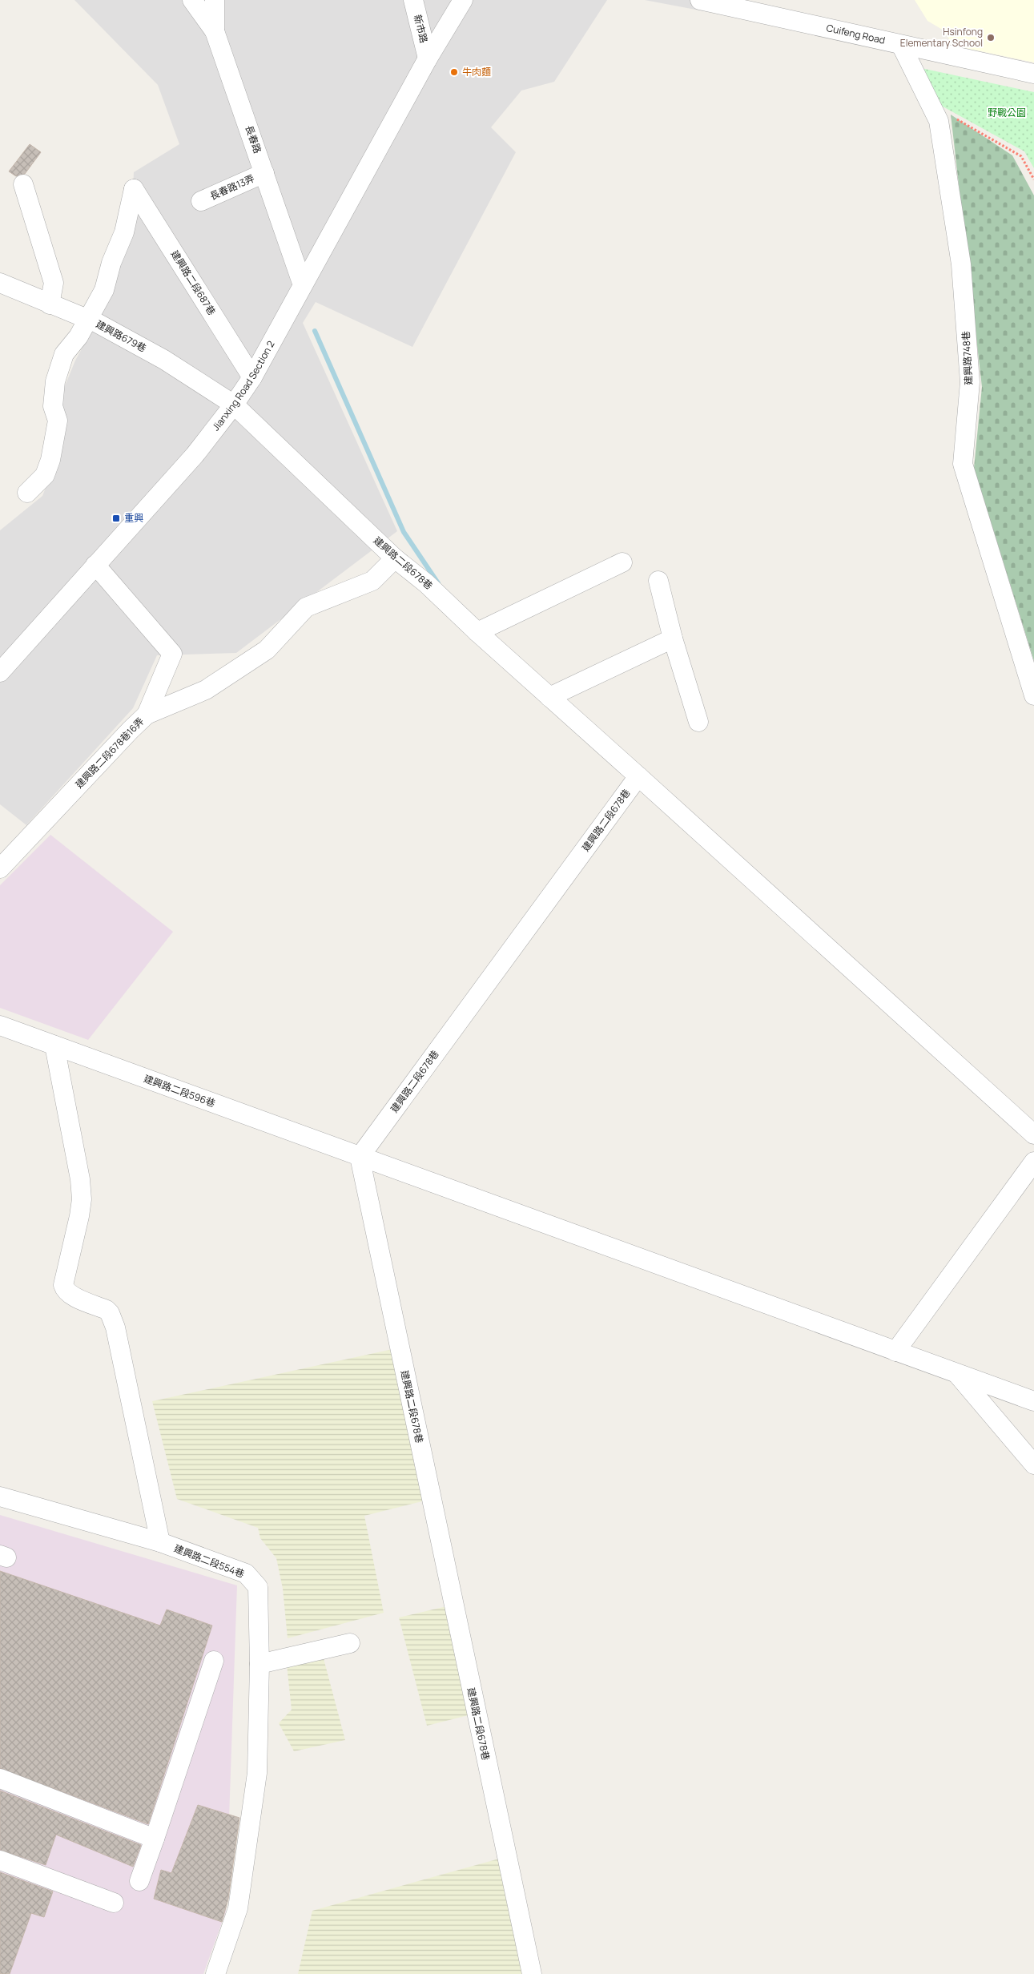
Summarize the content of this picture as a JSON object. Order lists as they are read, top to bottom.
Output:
{
  "streets": {
    "street": [
      "新市路",
      "Cuifeng Road",
      "長春路",
      "長春路13弄",
      "建興路二段687巷",
      "建興路679巷",
      "建興路748巷",
      "Jianxing Road Section 2",
      "建興路二段678巷",
      "建興路二段678巷16弄",
      "建興路二段596巷",
      "建興路二段554巷"
    ]
  },
  "crossings": [
    ["新市路", "Jianxing Road Section 2"],
    ["Cuifeng Road", "建興路748巷"],
    ["長春路", "長春路13弄"],
    ["長春路", "Jianxing Road Section 2"],
    ["建興路二段687巷", "建興路679巷"],
    ["建興路二段687巷", "Jianxing Road Section 2"],
    ["建興路679巷", "Jianxing Road Section 2"],
    ["建興路679巷", "建興路二段678巷"],
    ["Jianxing Road Section 2", "建興路二段678巷"],
    ["建興路二段678巷", "建興路二段678巷16弄"],
    ["建興路二段678巷", "建興路二段596巷"]
  ],
  "parks": ["野戰公園"],
  "places": {
    "other": ["Hsinfong Elementary School", "牛肉麵"],
    "transit": ["重興"]
  }
}
